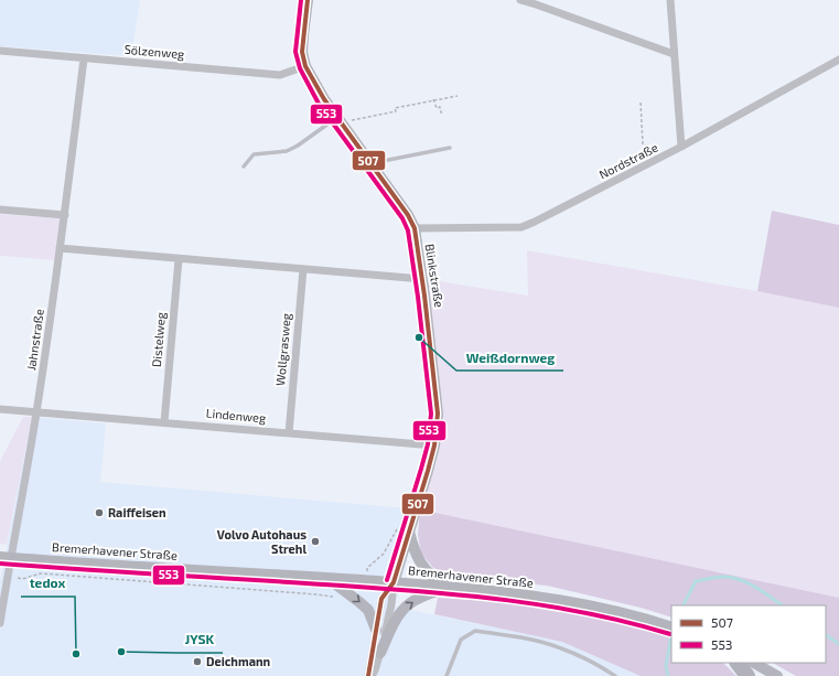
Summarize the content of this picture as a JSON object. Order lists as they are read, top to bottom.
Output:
{
  "streets": {
    "street": [
      "Sölzenweg",
      "Nordstraße",
      "Blinkstraße",
      "Jahnstraße",
      "Distelweg",
      "Wollgrasweg",
      "Lindenweg",
      "Bremerhavener Straße"
    ]
  },
  "crossings": [
    ["Sölzenweg", "Blinkstraße"],
    ["Sölzenweg", "Jahnstraße"],
    ["Nordstraße", "Blinkstraße"],
    ["Blinkstraße", "Lindenweg"],
    ["Blinkstraße", "Bremerhavener Straße"],
    ["Jahnstraße", "Lindenweg"],
    ["Jahnstraße", "Bremerhavener Straße"],
    ["Distelweg", "Lindenweg"],
    ["Wollgrasweg", "Lindenweg"]
  ],
  "places": [
    "Weißdornweg",
    "Raiffeisen",
    "Volvo Autohaus Strehl",
    "JYSK",
    "tedox",
    "Deichmann"
  ],
  "lines": ["transit line 507", "transit line 553"],
  "legend": ["507", "553"]
}
